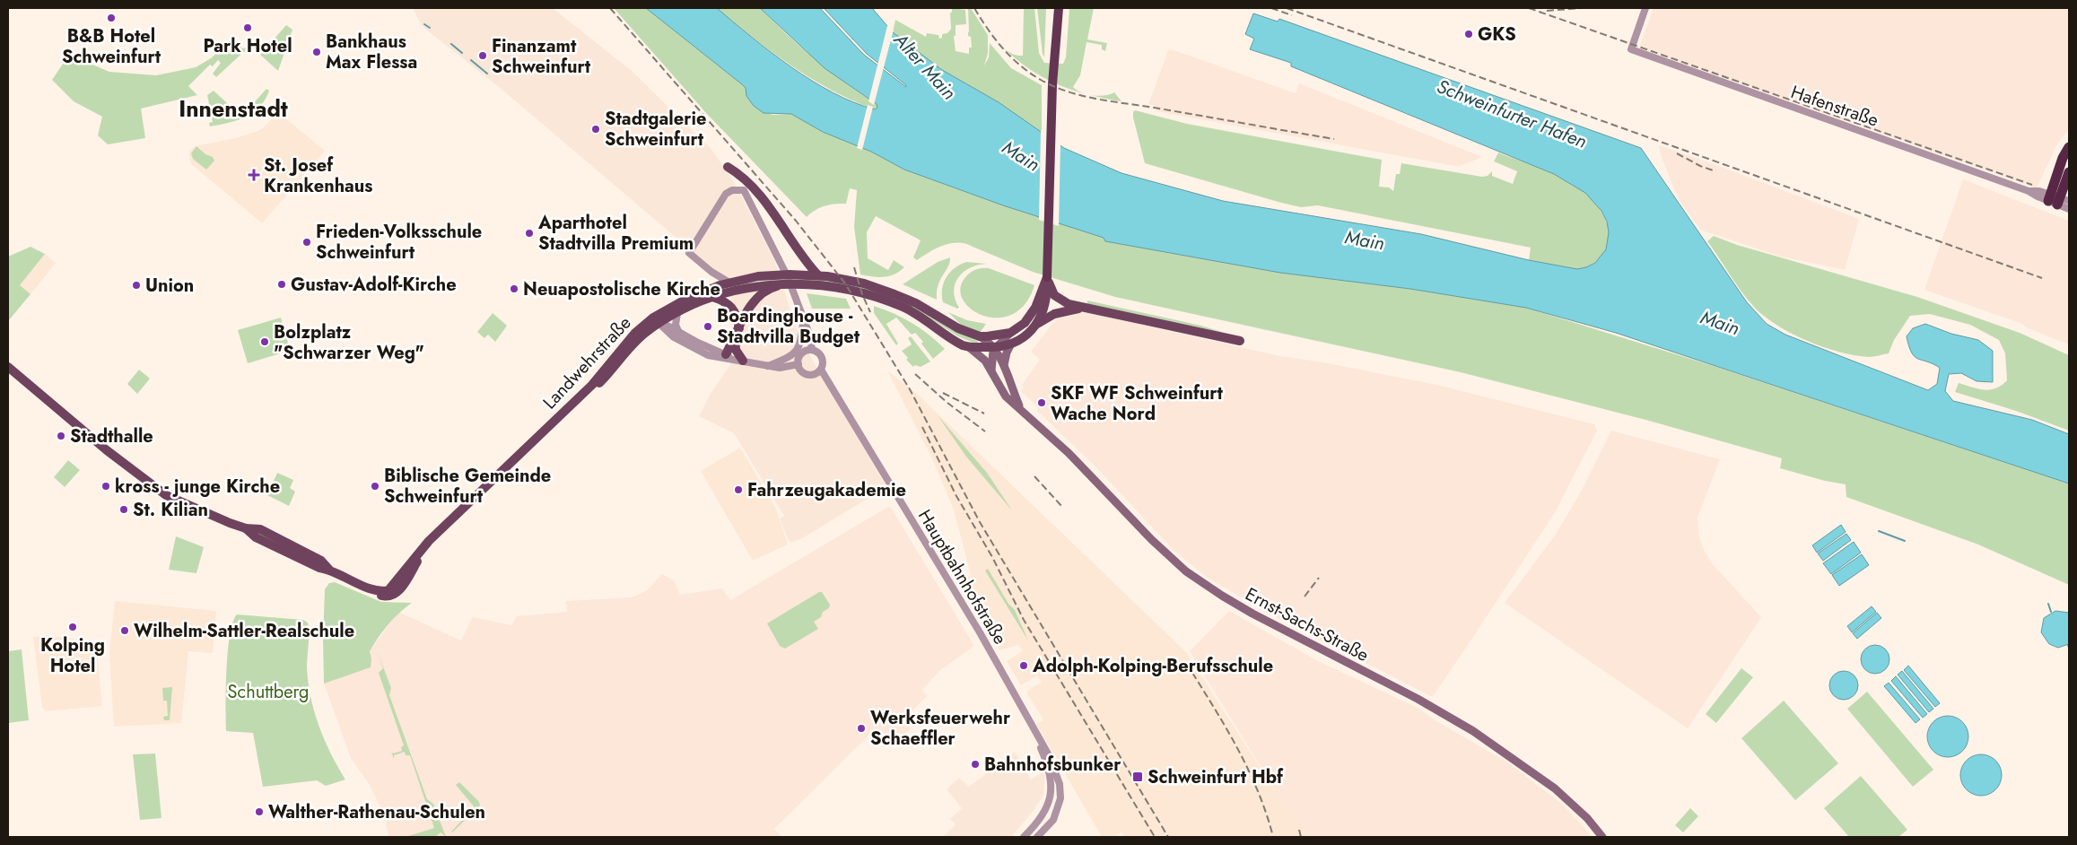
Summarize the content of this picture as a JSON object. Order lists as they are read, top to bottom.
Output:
{
  "streets": {
    "main road": ["Landwehrstraße", "Ernst-Sachs-Straße"],
    "street": ["Hafenstraße", "Hauptbahnhofstraße"]
  },
  "crossings": [
    ["Landwehrstraße", "Ernst-Sachs-Straße"]
  ],
  "districts": ["Innenstadt"],
  "water": ["Alter Main", "Schweinfurter Hafen", "Main"],
  "parks": ["Schuttberg"],
  "places": {
    "other": [
      "B&B Hotel Schweinfurt",
      "Park Hotel",
      "GKS",
      "Bankhaus Max Flessa",
      "Finanzamt Schweinfurt",
      "Stadtgalerie Schweinfurt",
      "Aparthotel Stadtvilla Premium",
      "Frieden-Volksschule Schweinfurt",
      "Gustav-Adolf-Kirche",
      "Union",
      "Neuapostolische Kirche",
      "Boardinghouse - Stadtvilla Budget",
      "Bolzplatz \"Schwarzer Weg\"",
      "SKF WF Schweinfurt Wache Nord",
      "Stadthalle",
      "kross - junge Kirche",
      "Biblische Gemeinde Schweinfurt",
      "Fahrzeugakademie",
      "St. Kilian",
      "Kolping Hotel",
      "Wilhelm-Sattler-Realschule",
      "Adolph-Kolping-Berufsschule",
      "Werksfeuerwehr Schaeffler",
      "Bahnhofsbunker",
      "Walther-Rathenau-Schulen"
    ],
    "health": ["St. Josef Krankenhaus"],
    "transit": ["Schweinfurt Hbf"]
  }
}
